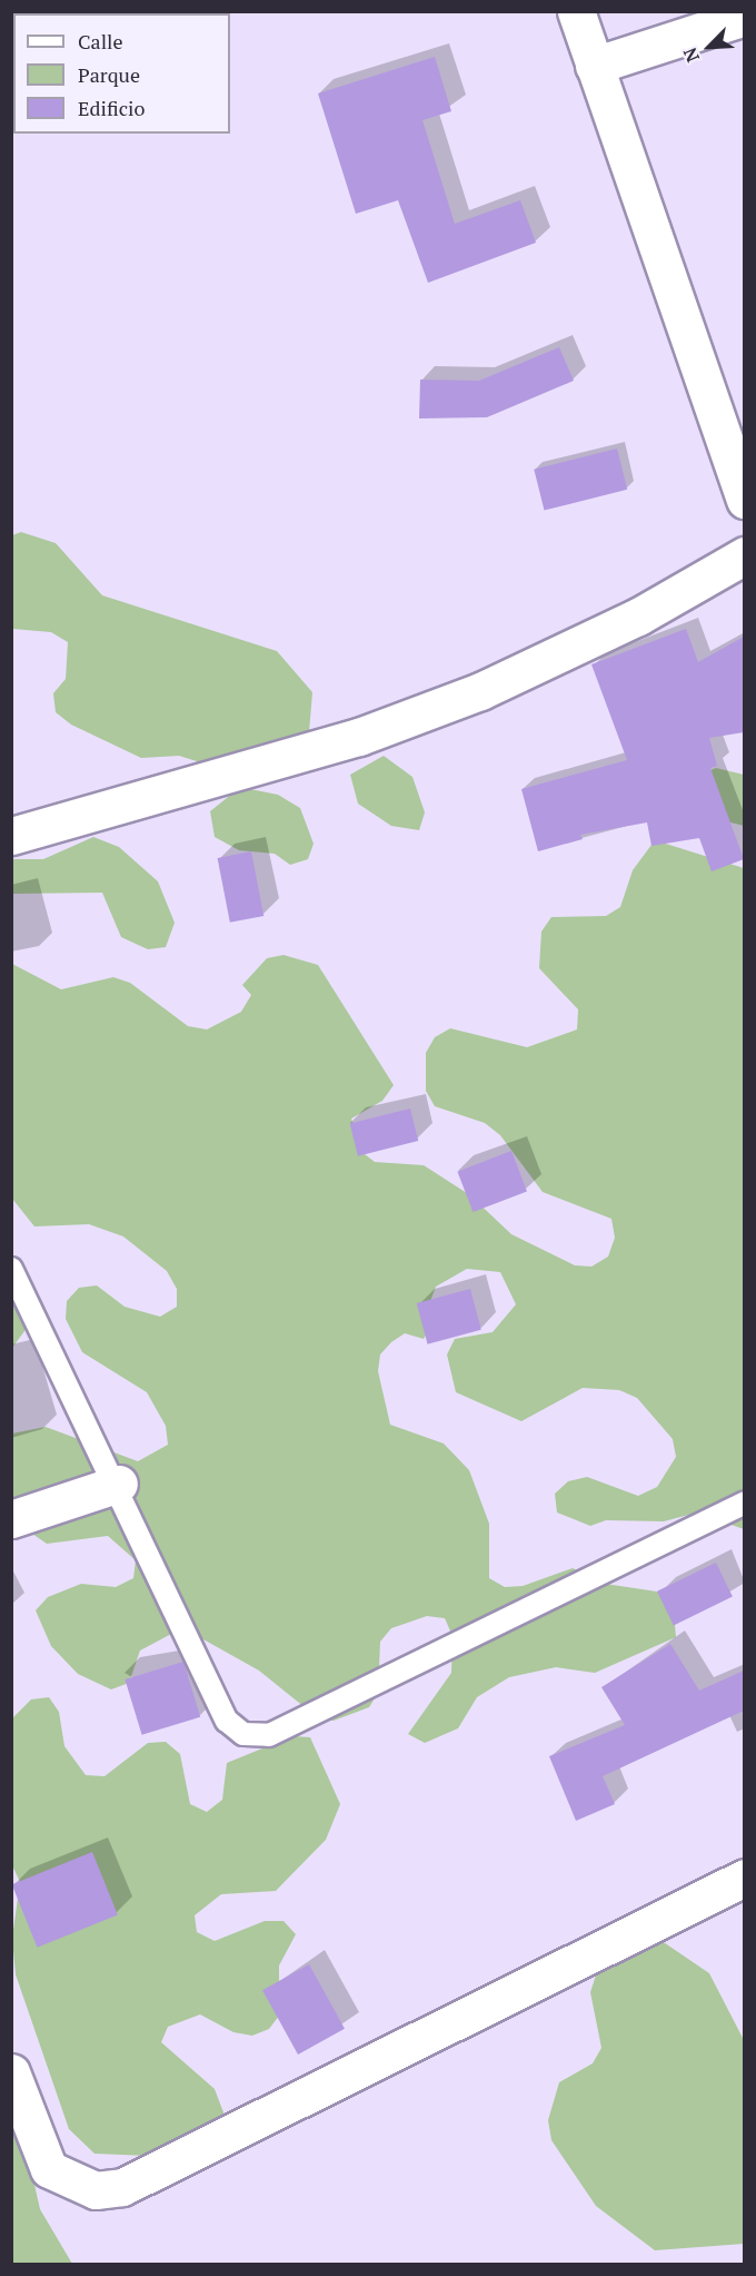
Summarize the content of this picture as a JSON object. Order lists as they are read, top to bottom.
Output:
{
  "legend": ["Calle", "Parque", "Edificio"],
  "north": "bottom left"
}
